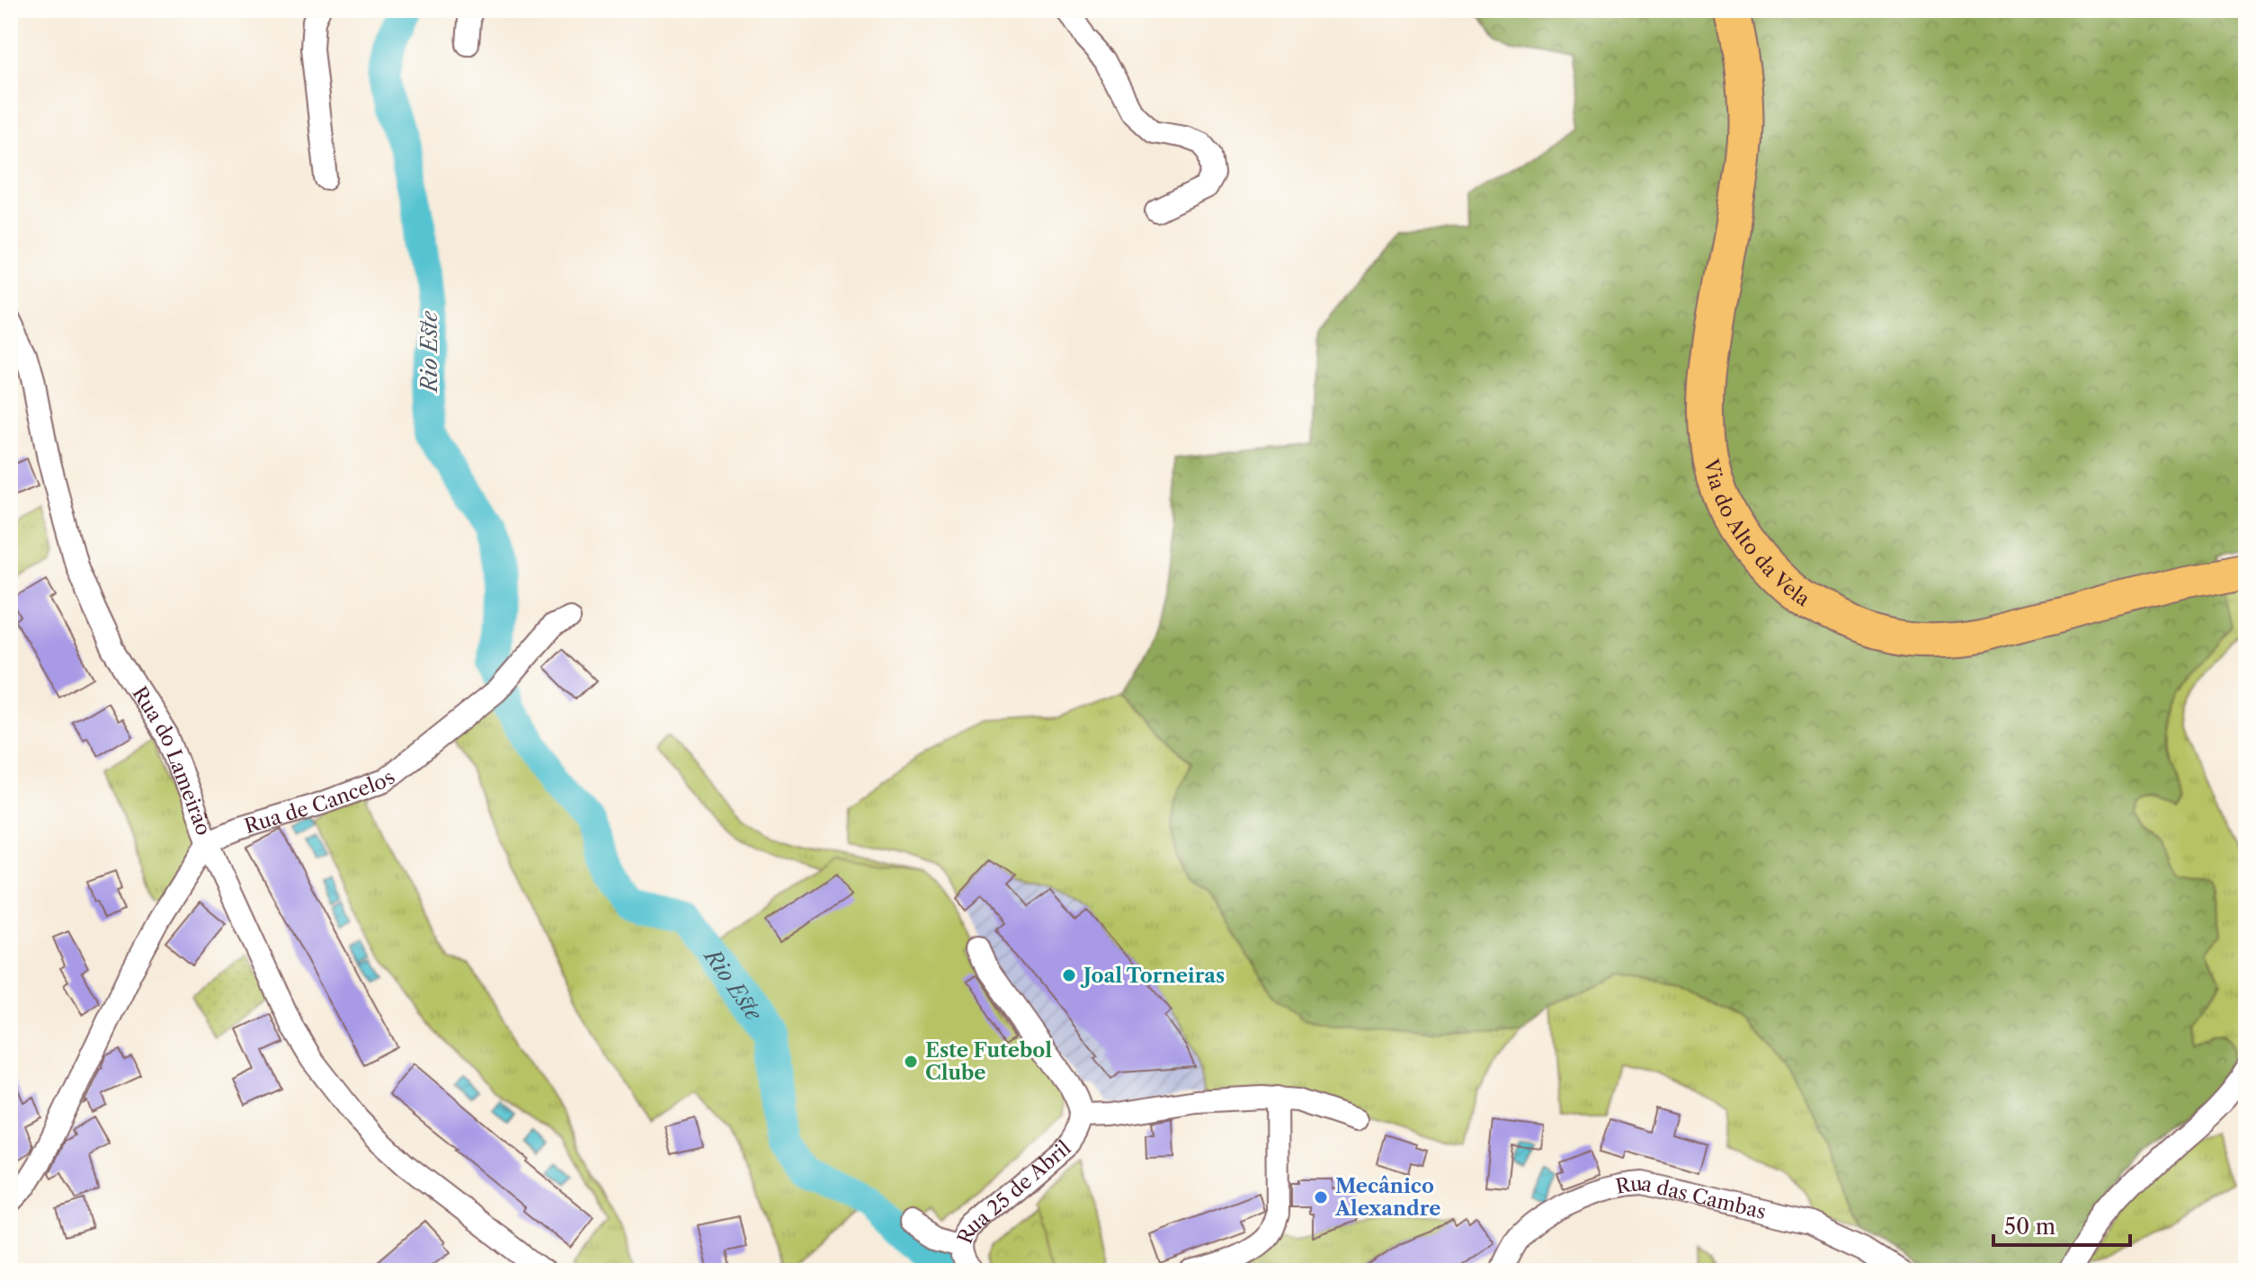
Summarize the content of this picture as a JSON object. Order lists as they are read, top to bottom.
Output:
{
  "streets": {
    "main road": ["Via do Alto da Vela"],
    "street": [
      "Rua do Lameirão",
      "Rua de Cancelos",
      "Rua 25 de Abril",
      "Rua das Cambas"
    ]
  },
  "crossings": [
    ["Rua do Lameirão", "Rua de Cancelos"]
  ],
  "water": ["Rio Este"],
  "places": ["Joal Torneiras", "Este Futebol Clube", "Mecânico Alexandre"],
  "scale_bar": "50 m"
}
